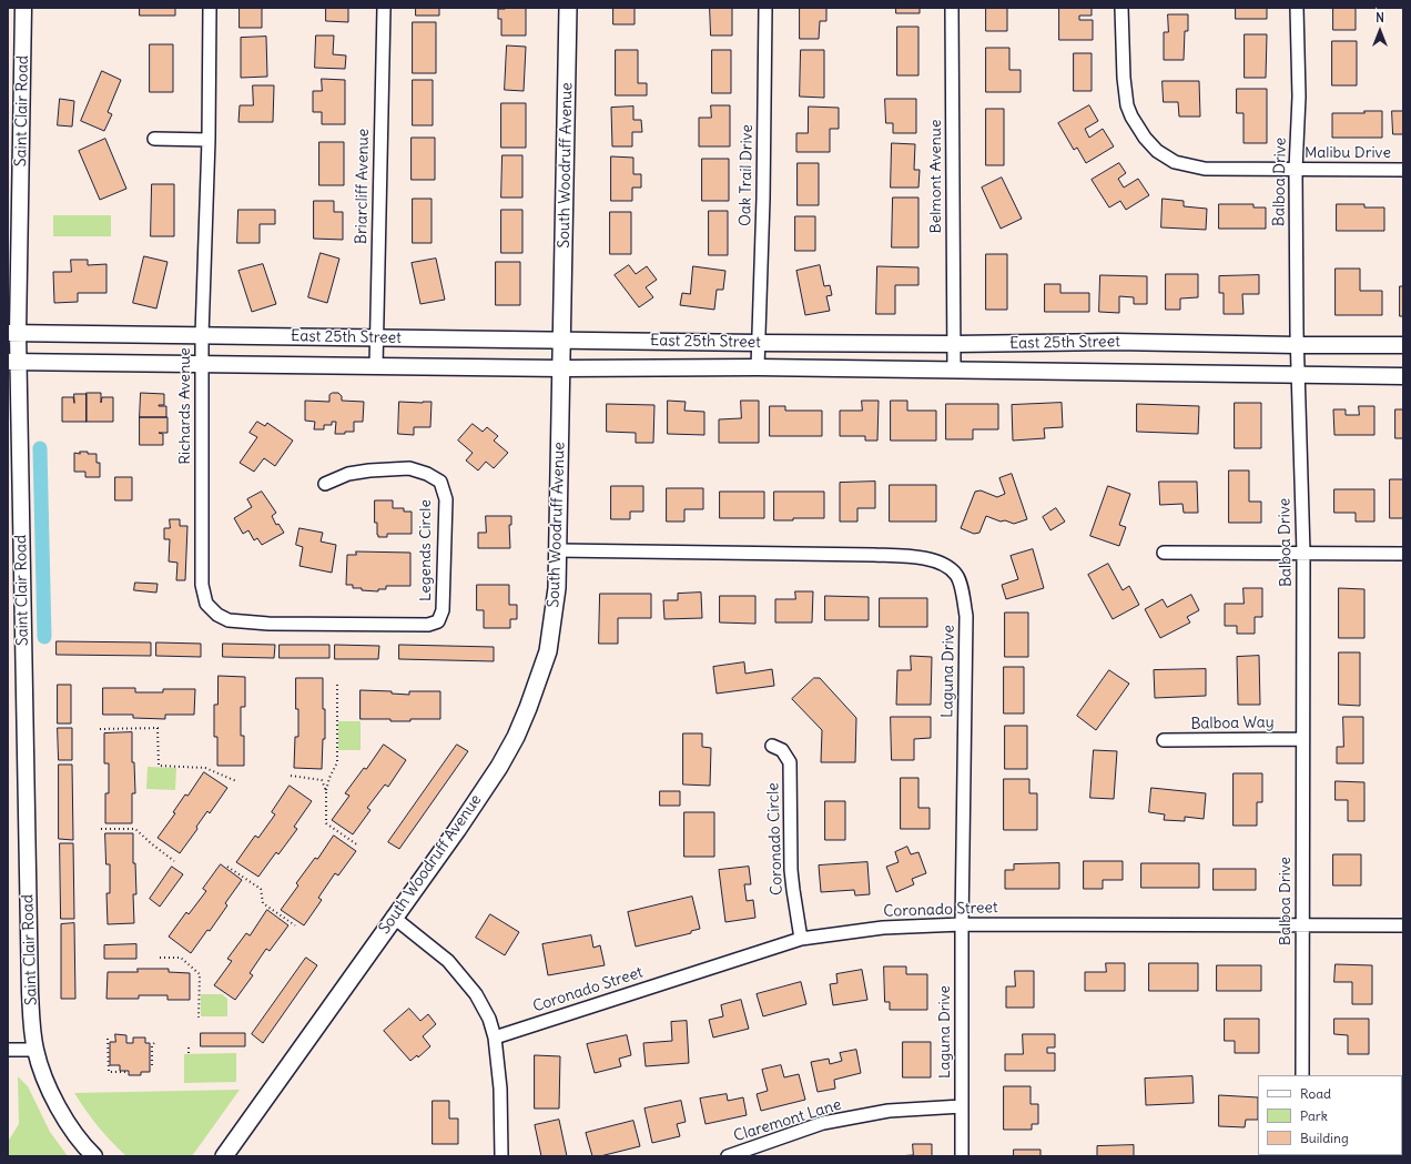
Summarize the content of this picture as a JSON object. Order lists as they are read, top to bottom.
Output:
{
  "streets": {
    "main road": ["South Woodruff Avenue"],
    "street": [
      "Saint Clair Road",
      "Malibu Drive",
      "Oak Trail Drive",
      "Belmont Avenue",
      "Balboa Drive",
      "Briarcliff Avenue",
      "East 25th Street",
      "Richards Avenue",
      "Legends Circle",
      "Laguna Drive",
      "Balboa Way",
      "Coronado Circle",
      "Coronado Street",
      "Claremont Lane"
    ]
  },
  "crossings": [
    ["Saint Clair Road", "East 25th Street"],
    ["Malibu Drive", "Balboa Drive"],
    ["South Woodruff Avenue", "East 25th Street"],
    ["South Woodruff Avenue", "Laguna Drive"],
    ["Oak Trail Drive", "East 25th Street"],
    ["Belmont Avenue", "East 25th Street"],
    ["Balboa Drive", "East 25th Street"],
    ["Balboa Drive", "Balboa Way"],
    ["Balboa Drive", "Coronado Street"],
    ["Briarcliff Avenue", "East 25th Street"],
    ["East 25th Street", "Richards Avenue"],
    ["Richards Avenue", "Legends Circle"],
    ["Laguna Drive", "Coronado Street"],
    ["Laguna Drive", "Claremont Lane"],
    ["Coronado Circle", "Coronado Street"]
  ],
  "legend": ["Road", "Park", "Building"],
  "north": "top"
}
